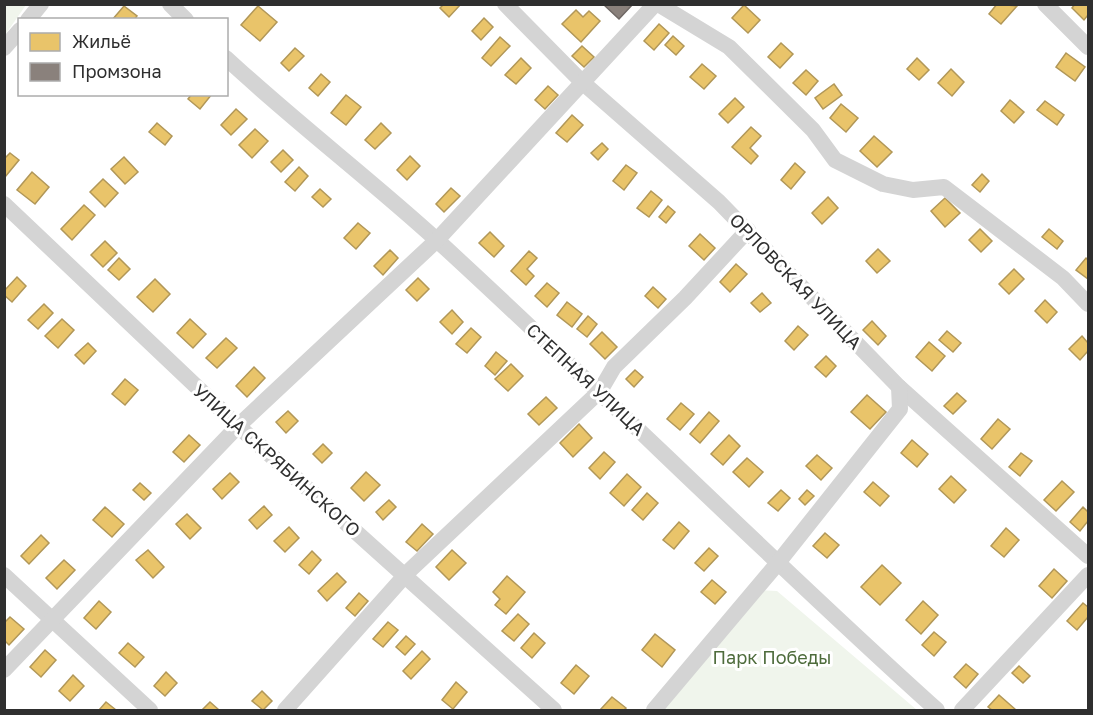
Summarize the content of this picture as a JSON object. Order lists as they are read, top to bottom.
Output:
{
  "streets": {
    "street": ["ОРЛОВСКАЯ УЛИЦА", "СТЕПНАЯ УЛИЦА", "УЛИЦА СКРЯБИНСКОГО"]
  },
  "parks": ["Парк Победы"],
  "legend": ["Жильё", "Промзона"]
}
